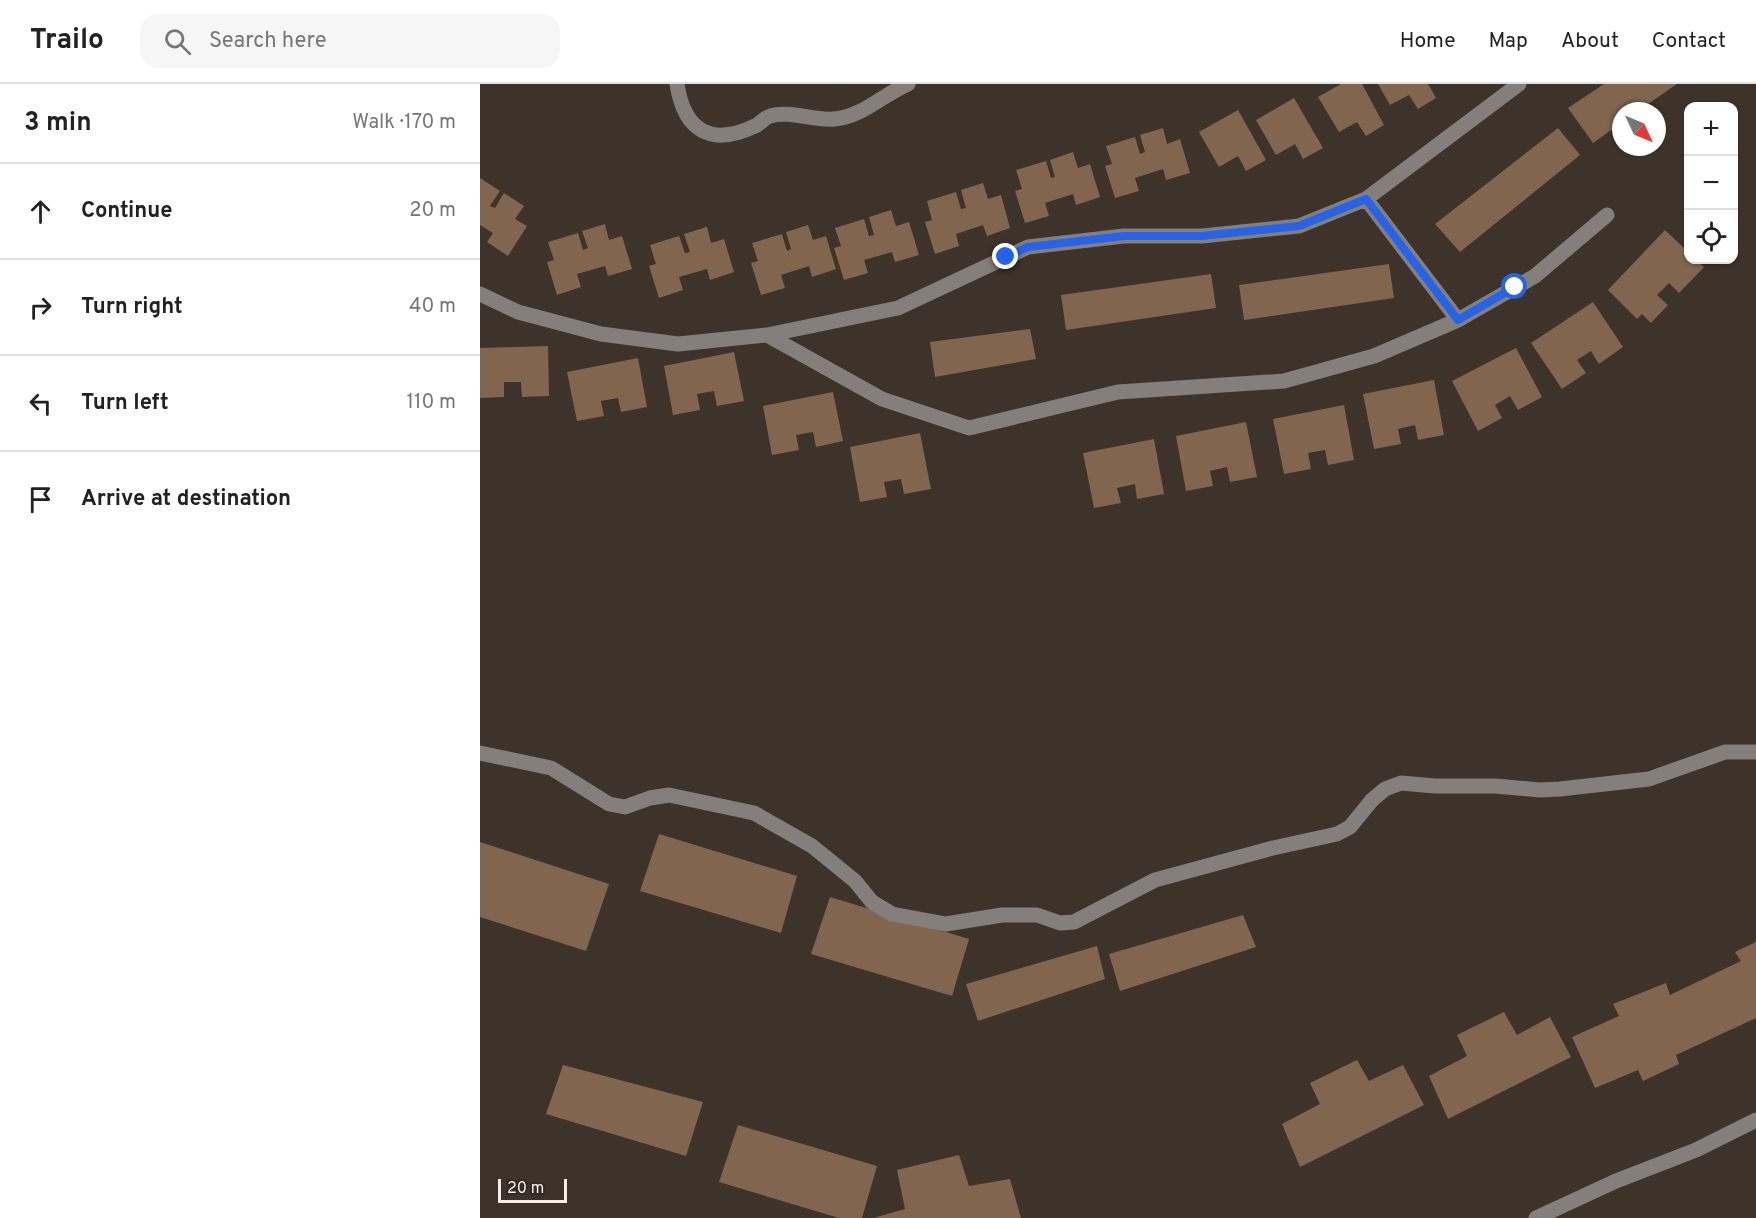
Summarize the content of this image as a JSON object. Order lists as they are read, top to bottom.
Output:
{
  "scale_bar": "20 m",
  "north": "bottom right",
  "page": {
    "header": "Trailo",
    "search": "Search here",
    "nav": [
      "Home",
      "Map",
      "About",
      "Contact"
    ],
    "heading": ["3 min", "Walk · 170 m"],
    "map_buttons": ["+", "−"],
    "list": [
      ["Continue", "20 m"],
      ["Turn right", "40 m"],
      ["Turn left", "110 m"],
      "Arrive at destination"
    ],
    "scale": "20 m"
  }
}
